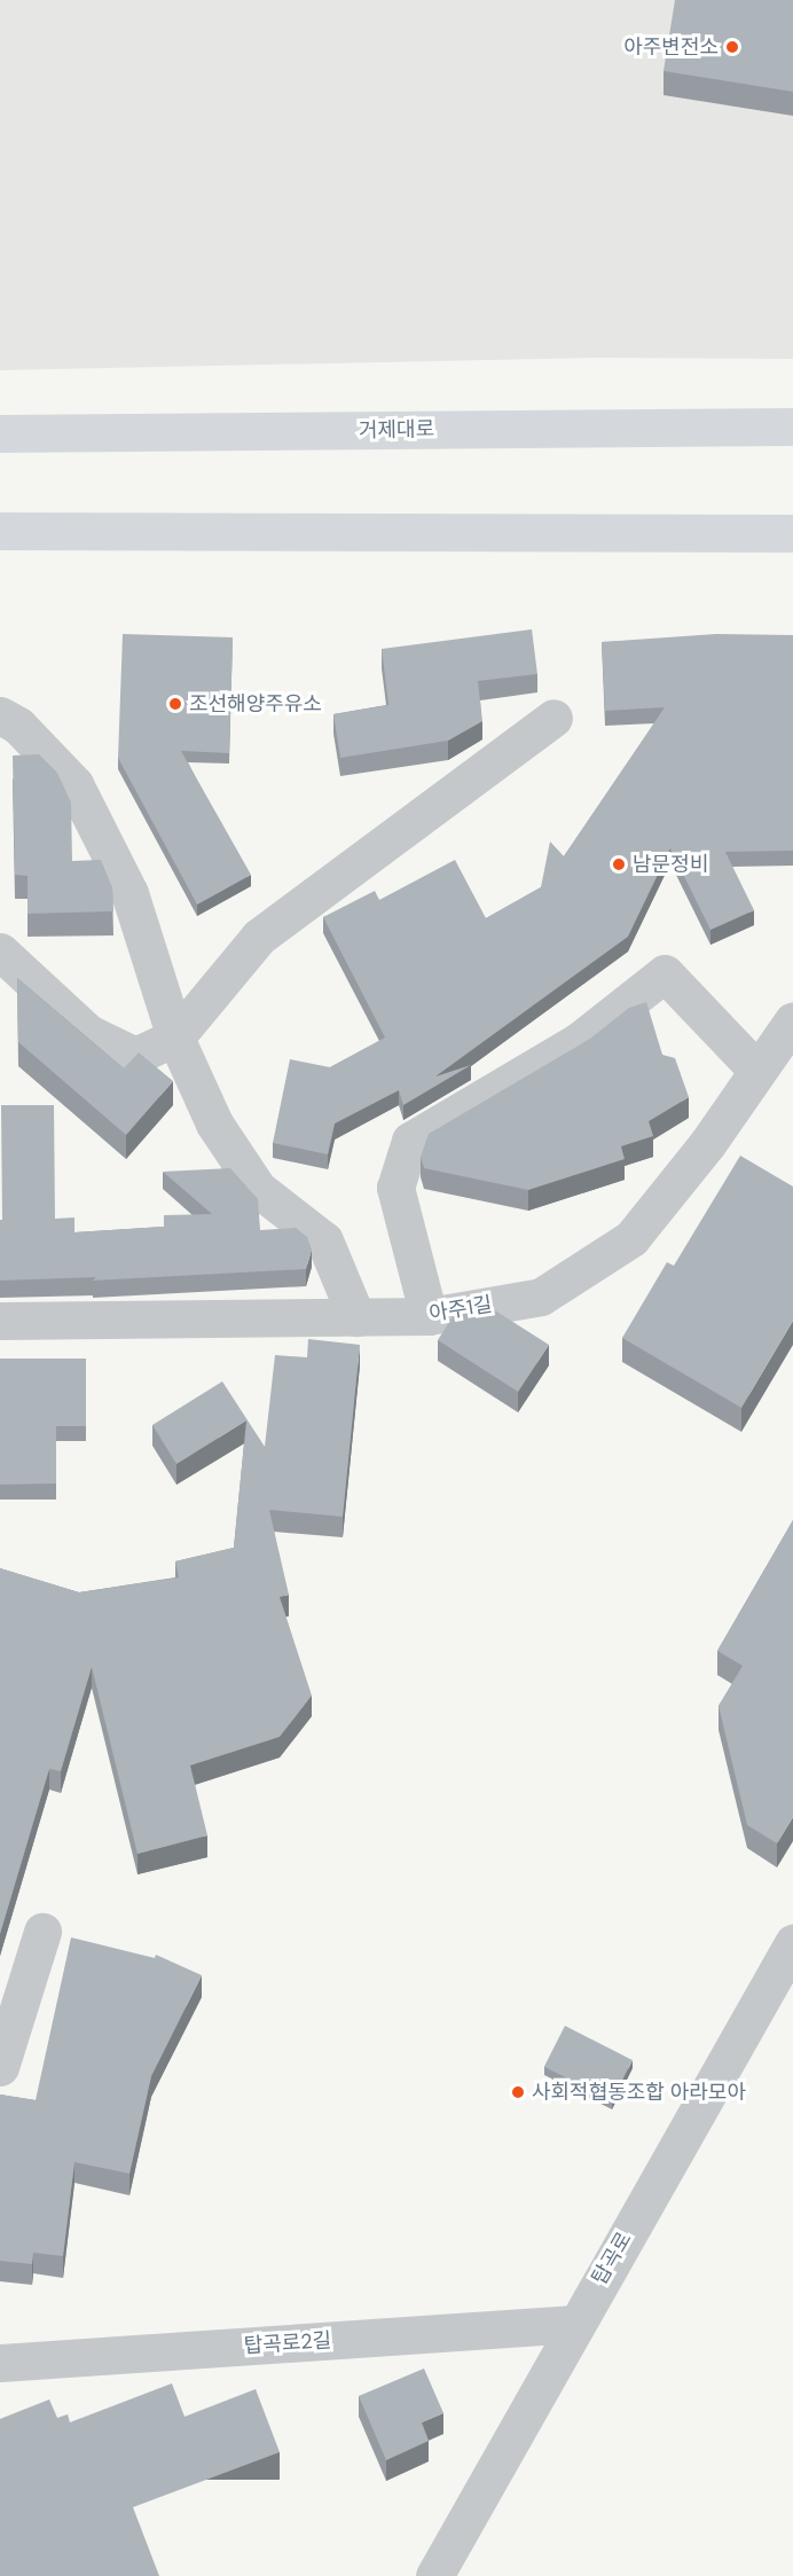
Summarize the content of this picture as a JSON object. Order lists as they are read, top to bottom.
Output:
{
  "streets": {
    "highway": ["거제대로"],
    "street": ["아주1길", "탑곡로", "탑곡로2길"]
  },
  "crossings": [
    ["탑곡로", "탑곡로2길"]
  ],
  "places": [
    "아주변전소",
    "조선해양주유소",
    "남문정비",
    "사회적협동조합 아라모아"
  ]
}
